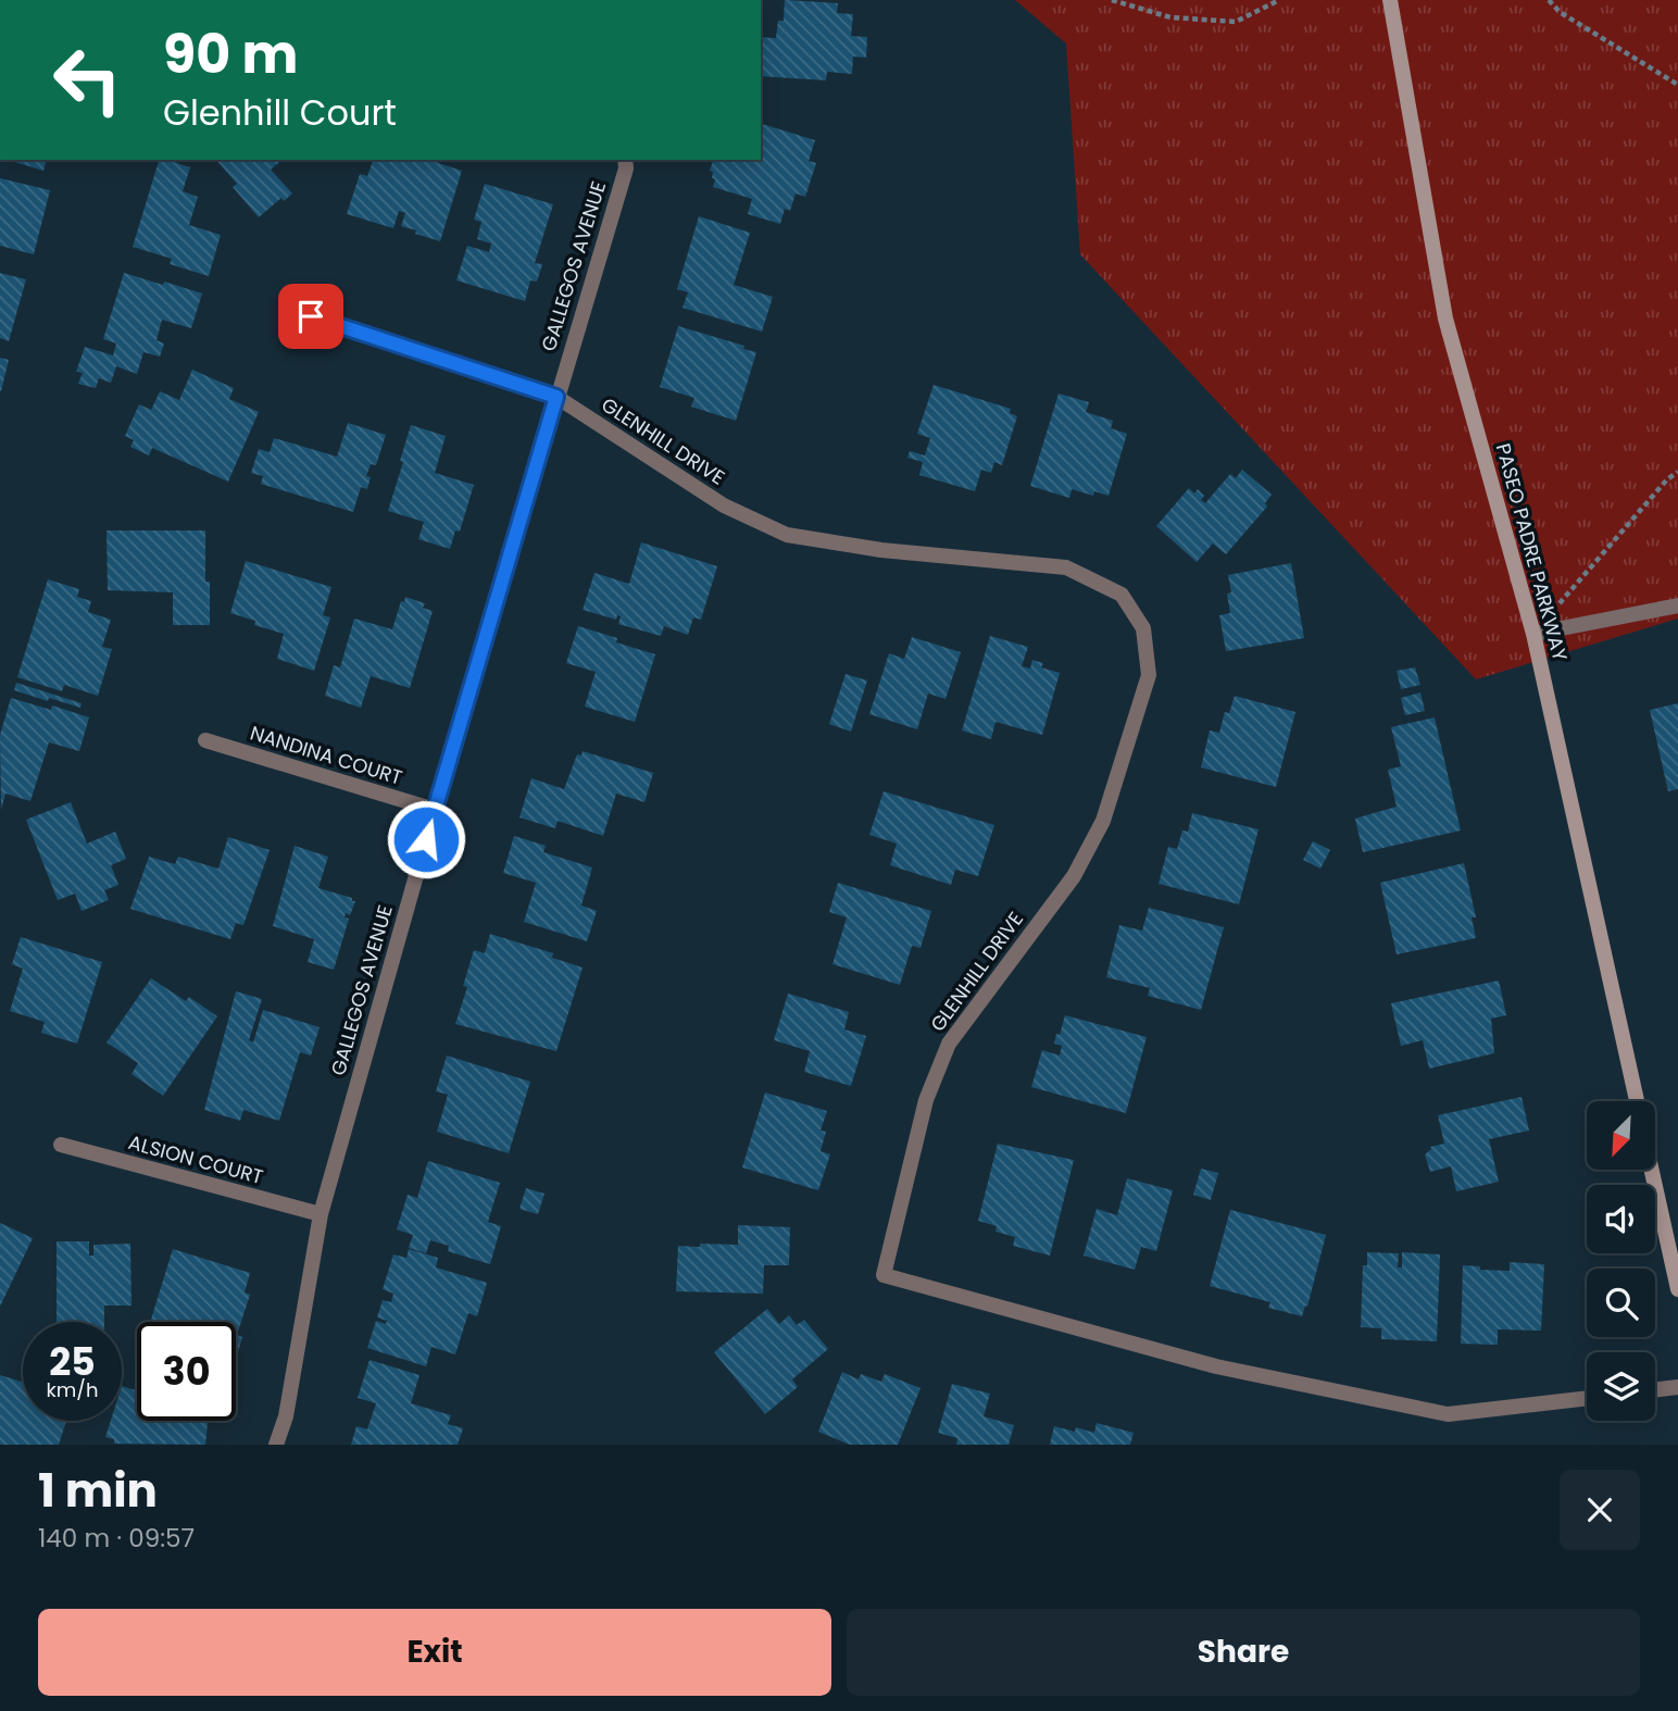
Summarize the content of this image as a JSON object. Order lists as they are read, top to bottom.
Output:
{
  "streets": {
    "main road": ["PASEO PADRE PARKWAY"],
    "street": [
      "GALLEGOS AVENUE",
      "GLENHILL DRIVE",
      "NANDINA COURT",
      "ALSION COURT"
    ]
  },
  "crossings": [
    ["GALLEGOS AVENUE", "GLENHILL DRIVE"],
    ["GALLEGOS AVENUE", "NANDINA COURT"],
    ["GALLEGOS AVENUE", "ALSION COURT"]
  ],
  "north": "bottom left",
  "page": {
    "turn": ["90 m", "Glenhill Court"],
    "speed": "25 km/h",
    "limit": "30",
    "heading": ["1 min", "140 m · 09:57"],
    "buttons": ["Exit", "Share"]
  }
}
